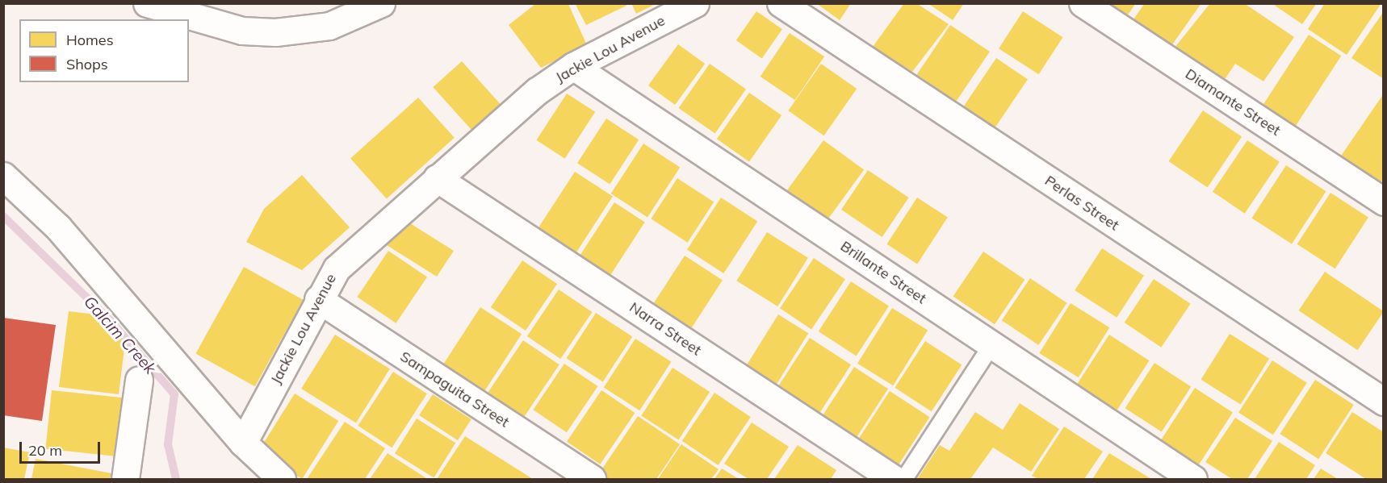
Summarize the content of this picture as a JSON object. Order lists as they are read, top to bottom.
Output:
{
  "streets": {
    "street": [
      "Jackie Lou Avenue",
      "Diamante Street",
      "Perlas Street",
      "Brillante Street",
      "Narra Street",
      "Sampaguita Street"
    ]
  },
  "crossings": [
    ["Jackie Lou Avenue", "Brillante Street"],
    ["Jackie Lou Avenue", "Narra Street"],
    ["Jackie Lou Avenue", "Sampaguita Street"]
  ],
  "water": ["Galcim Creek"],
  "legend": ["Homes", "Shops"],
  "scale_bar": "20 m"
}
